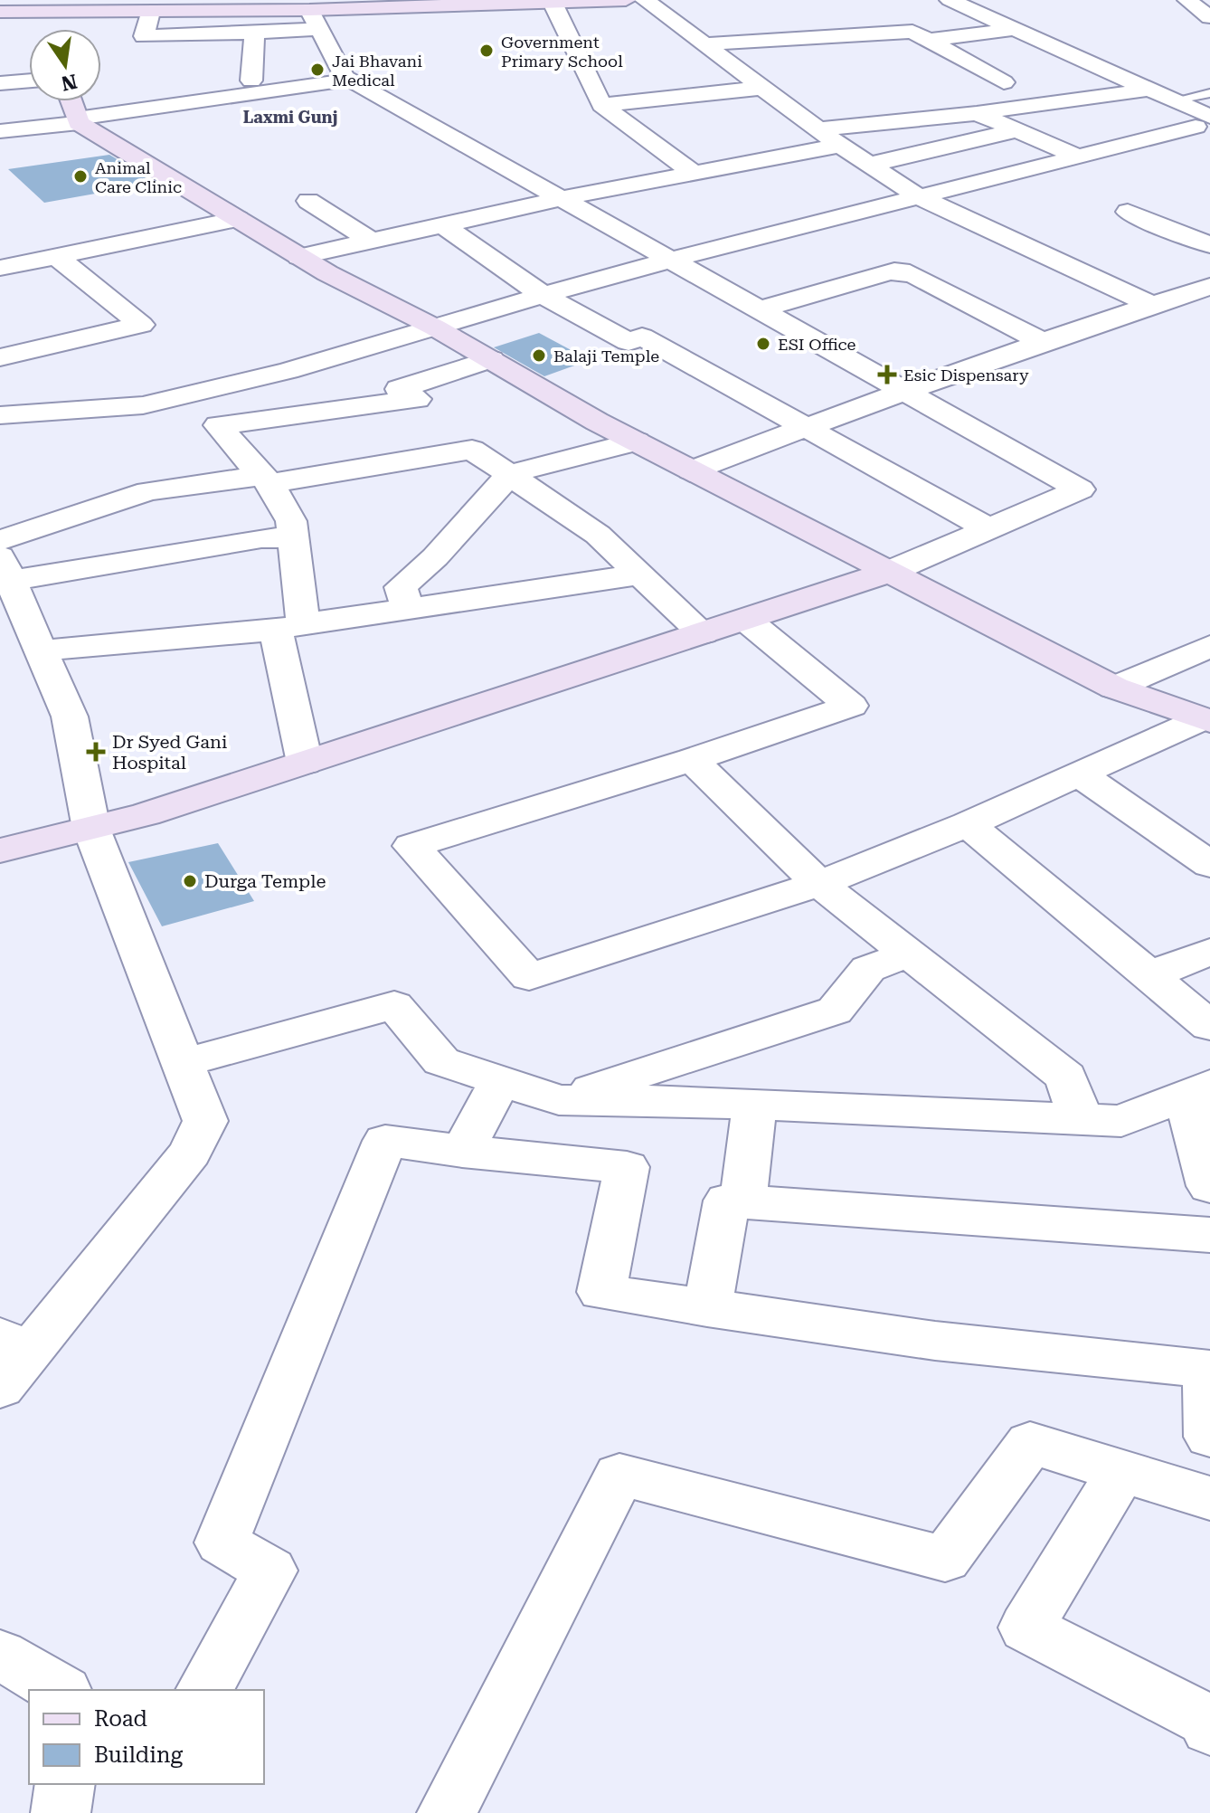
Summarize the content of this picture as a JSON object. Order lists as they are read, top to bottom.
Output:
{
  "districts": ["Laxmi Gunj"],
  "places": {
    "other": [
      "Government Primary School",
      "Jai Bhavani Medical",
      "Animal Care Clinic",
      "ESI Office",
      "Balaji Temple",
      "Durga Temple"
    ],
    "health": ["Esic Dispensary", "Dr Syed Gani Hospital"]
  },
  "legend": ["Road", "Building"],
  "north": "bottom"
}
